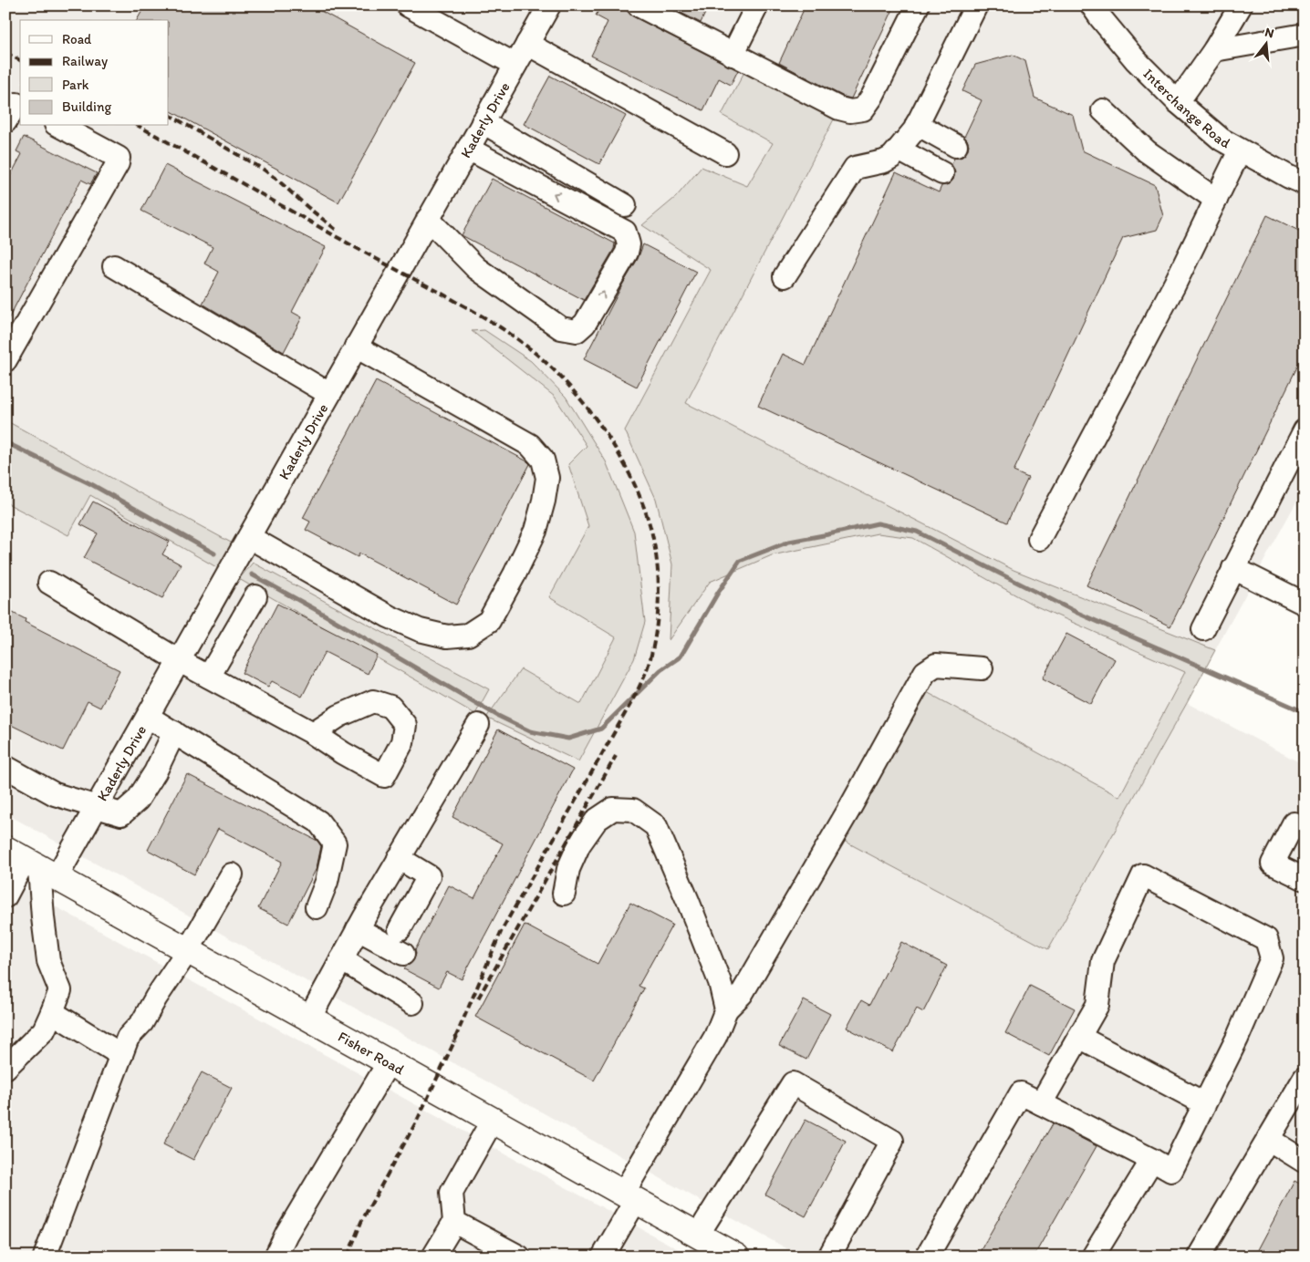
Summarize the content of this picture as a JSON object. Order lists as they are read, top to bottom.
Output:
{
  "streets": {
    "main road": ["Fisher Road"],
    "street": ["Interchange Road", "Kaderly Drive"]
  },
  "crossings": [
    ["Kaderly Drive", "Fisher Road"]
  ],
  "legend": [
    "Road",
    "Railway",
    "Park",
    "Building"
  ],
  "north": "top"
}
